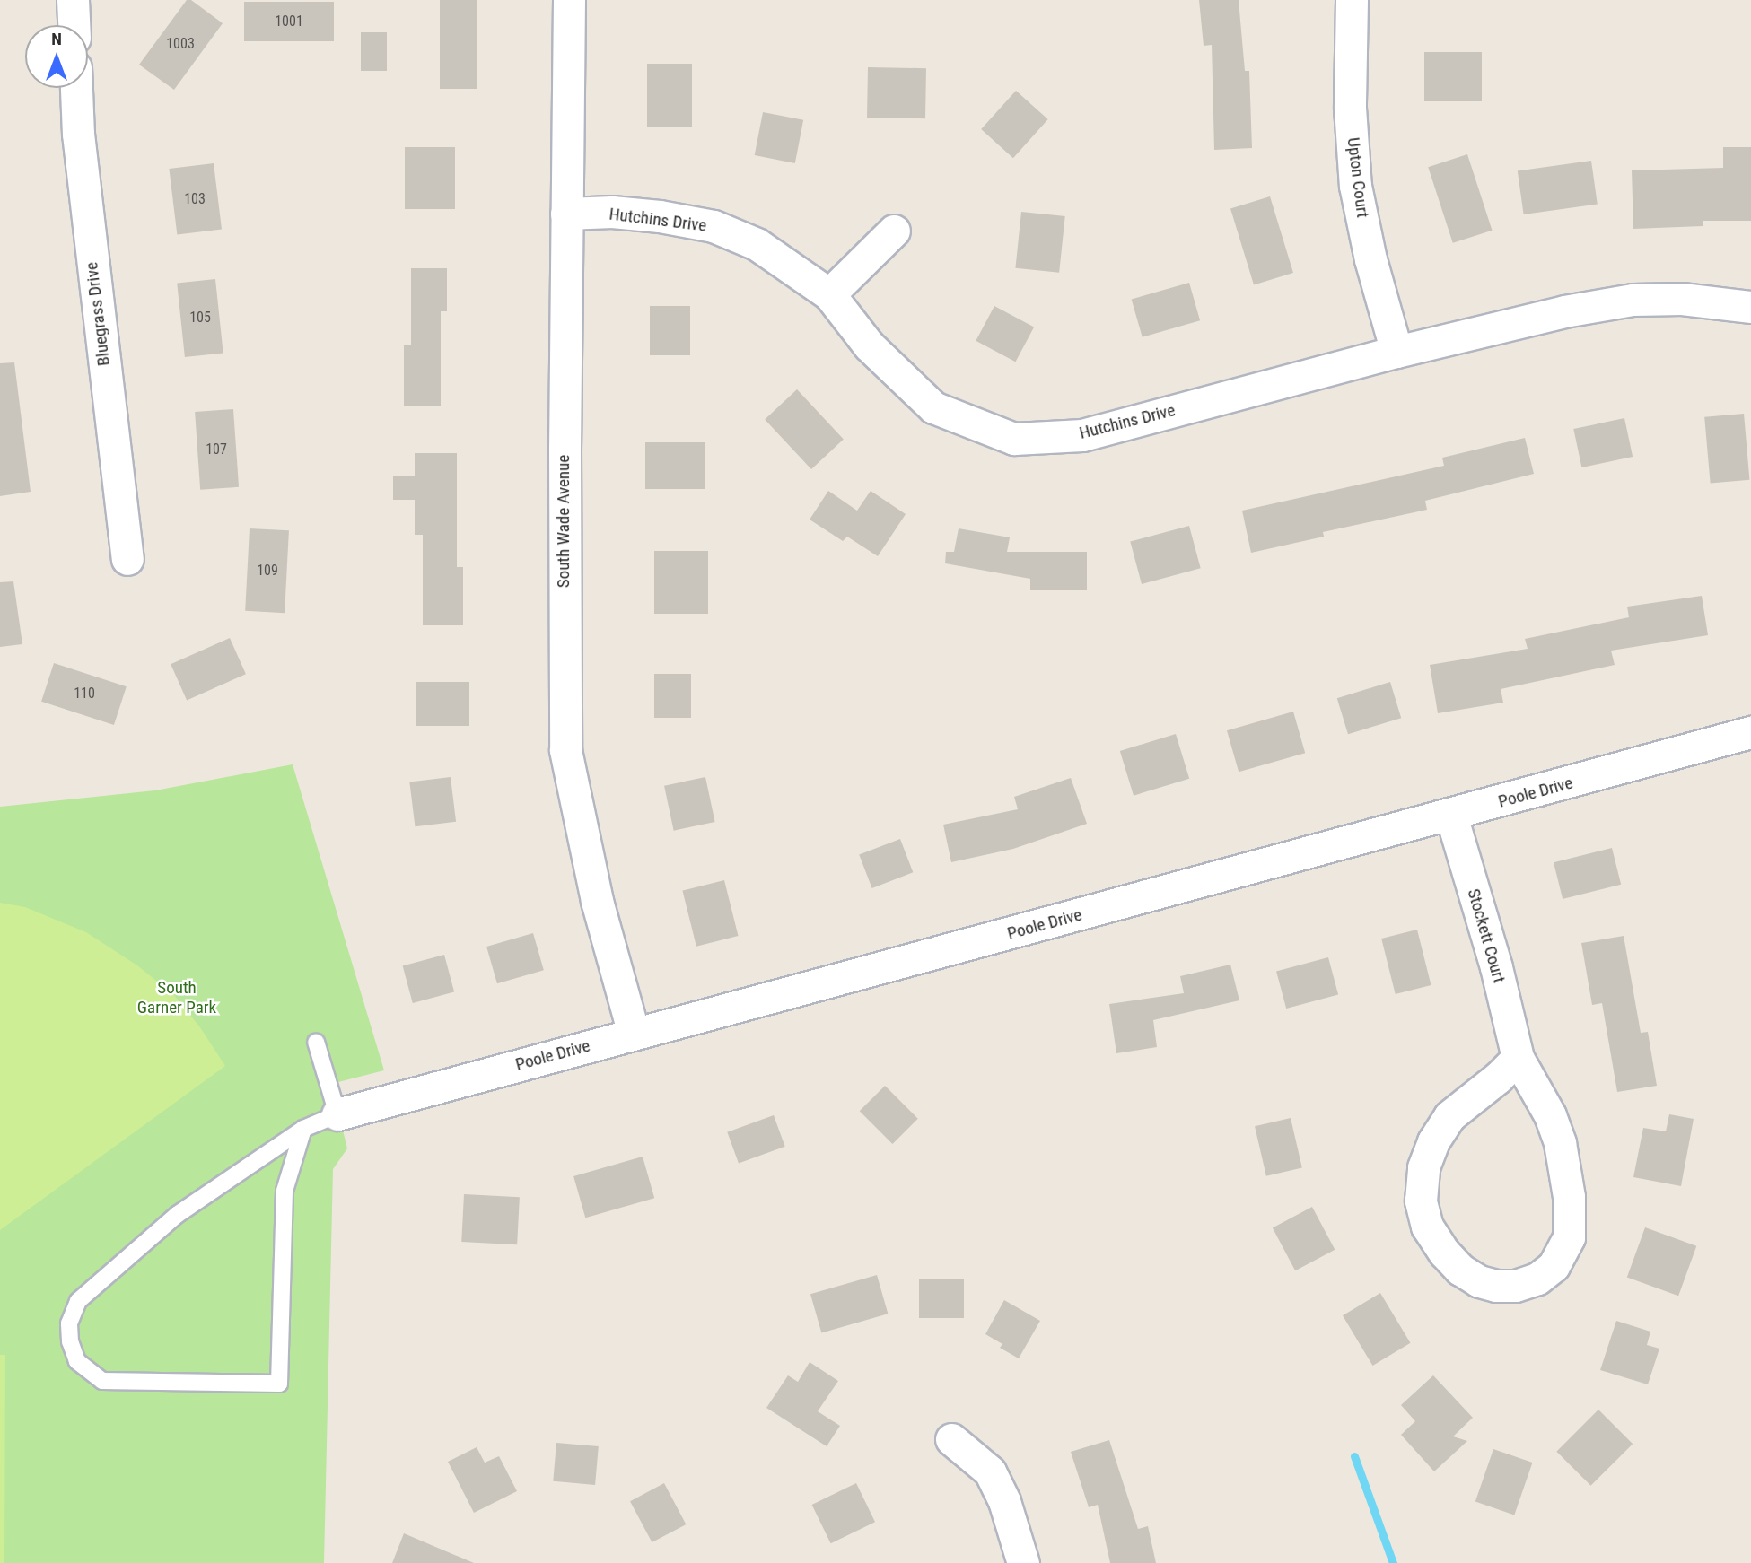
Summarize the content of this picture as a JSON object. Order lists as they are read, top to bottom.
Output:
{
  "streets": {
    "street": [
      "Upton Court",
      "Hutchins Drive",
      "Bluegrass Drive",
      "South Wade Avenue",
      "Poole Drive",
      "Stockett Court"
    ]
  },
  "crossings": [
    ["Upton Court", "Hutchins Drive"],
    ["Hutchins Drive", "South Wade Avenue"],
    ["South Wade Avenue", "Poole Drive"],
    ["Poole Drive", "Stockett Court"]
  ],
  "parks": ["South Garner Park"],
  "house_numbers": [
    "1001",
    "1003",
    "103",
    "105",
    "107",
    "109",
    "110"
  ],
  "north": "top"
}
